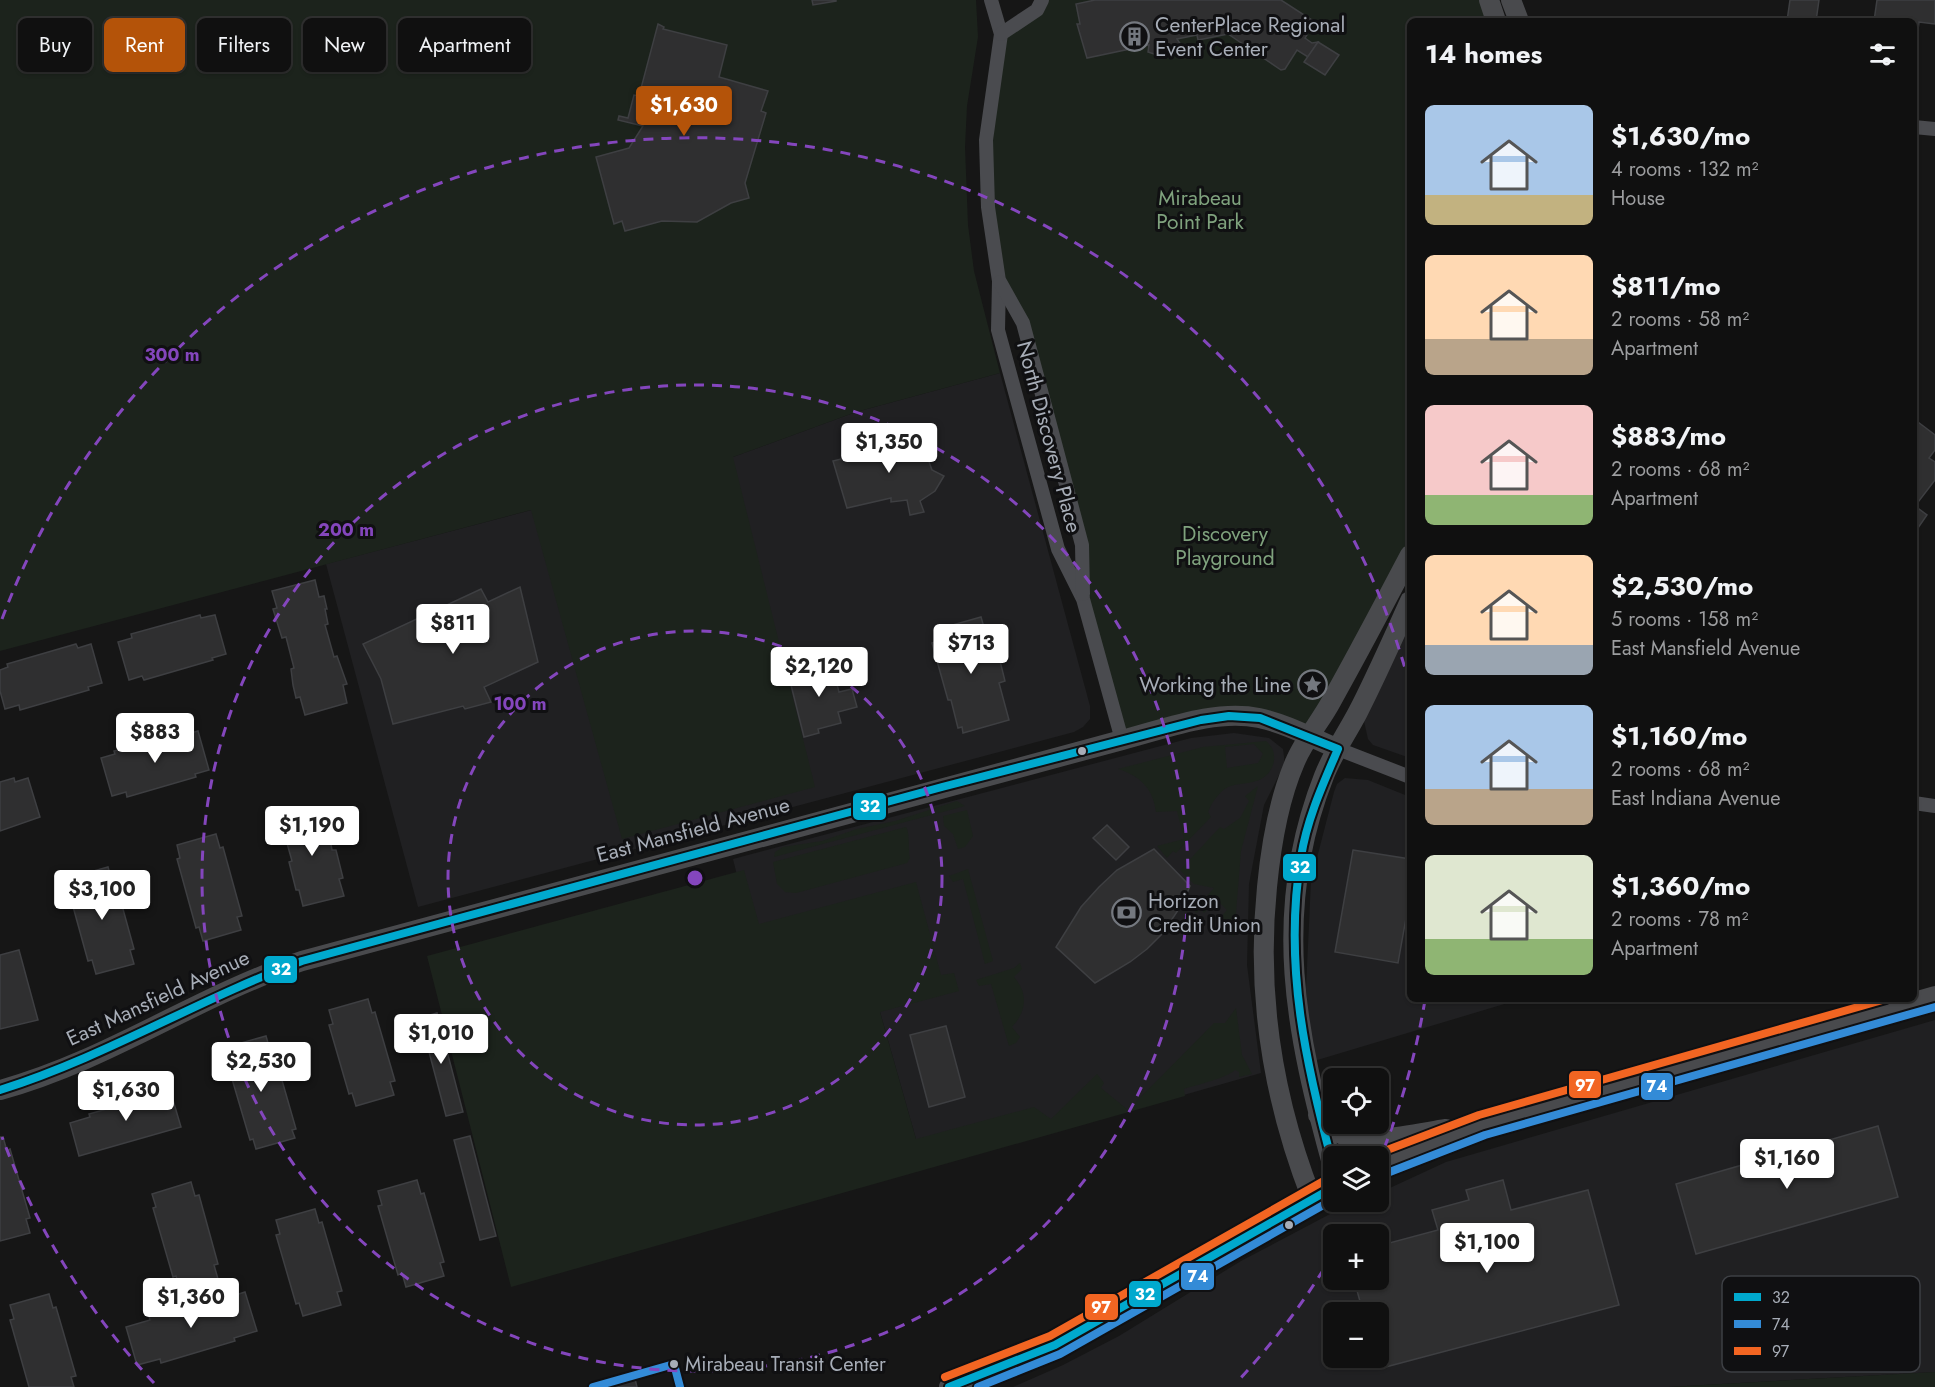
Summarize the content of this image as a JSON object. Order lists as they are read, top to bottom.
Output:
{
  "streets": {
    "street": ["North Discovery Place", "East Mansfield Avenue"]
  },
  "crossings": [
    ["North Discovery Place", "East Mansfield Avenue"]
  ],
  "parks": ["Mirabeau Point Park", "Discovery Playground"],
  "places": {
    "building": ["CenterPlace Regional Event Center"],
    "place": ["Working the Line"],
    "bank": ["Horizon Credit Union"],
    "other": ["Mirabeau Transit Center"]
  },
  "lines": ["transit line 32", "transit line 97", "transit line 74"],
  "legend": ["32", "74", "97"],
  "page": {
    "chip": [
      "Buy",
      "Rent",
      "Filters",
      "New",
      "Apartment"
    ],
    "heading": "14 homes",
    "price": [
      "$1,630",
      "$1,350",
      "$811",
      "$713",
      "$2,120",
      "$883",
      "$1,190",
      "$3,100",
      "$1,010",
      "$2,530",
      "$1,630",
      "$1,160",
      "$1,100",
      "$1,360"
    ],
    "list": [
      {
        "name": "$1,630/mo",
        "note": "4 rooms · 132 m² · House"
      },
      {
        "name": "$811/mo",
        "note": "2 rooms · 58 m² · Apartment"
      },
      {
        "name": "$883/mo",
        "note": "2 rooms · 68 m² · Apartment"
      },
      {
        "name": "$2,530/mo",
        "note": "5 rooms · 158 m² · East Mansfield Avenue"
      },
      {
        "name": "$1,160/mo",
        "note": "2 rooms · 68 m² · East Indiana Avenue"
      },
      {
        "name": "$1,360/mo",
        "note": "2 rooms · 78 m² · Apartment"
      }
    ],
    "map_buttons": ["+", "−"]
  },
  "rings": ["300 m", "200 m", "100 m"]
}
